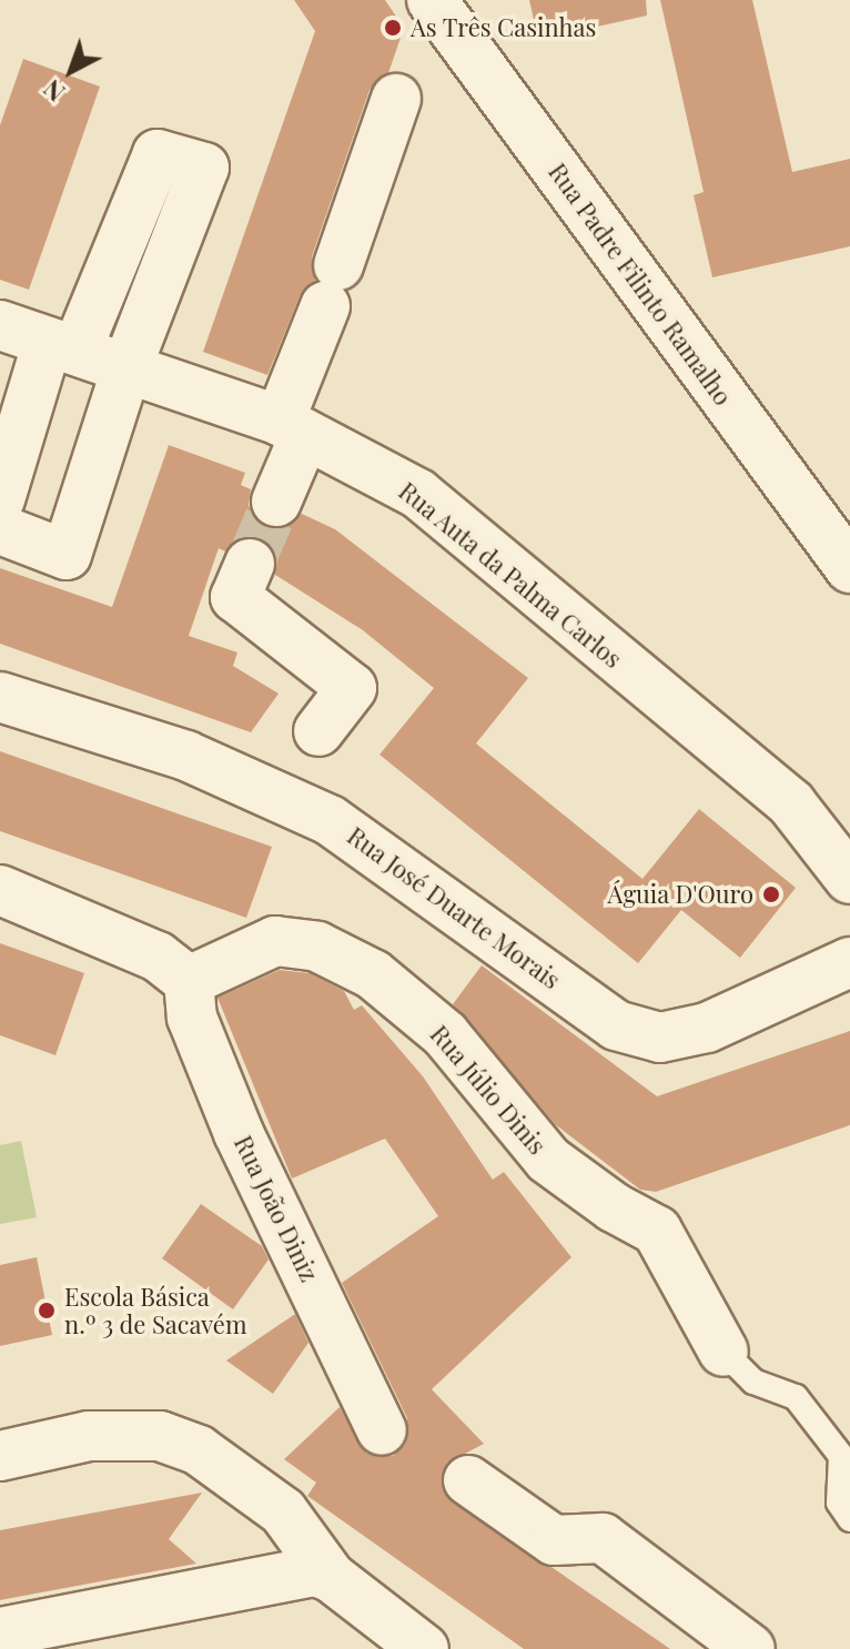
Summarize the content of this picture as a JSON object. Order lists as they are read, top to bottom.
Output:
{
  "streets": {
    "street": [
      "Rua Padre Filinto Ramalho",
      "Rua Auta da Palma Carlos",
      "Rua José Duarte Morais",
      "Rua Júlio Dinis",
      "Rua João Diniz"
    ]
  },
  "crossings": [
    ["Rua Júlio Dinis", "Rua João Diniz"]
  ],
  "places": ["As Três Casinhas", "Águia D'Ouro", "Escola Básica n.º 3 de Sacavém"],
  "north": "bottom left"
}
